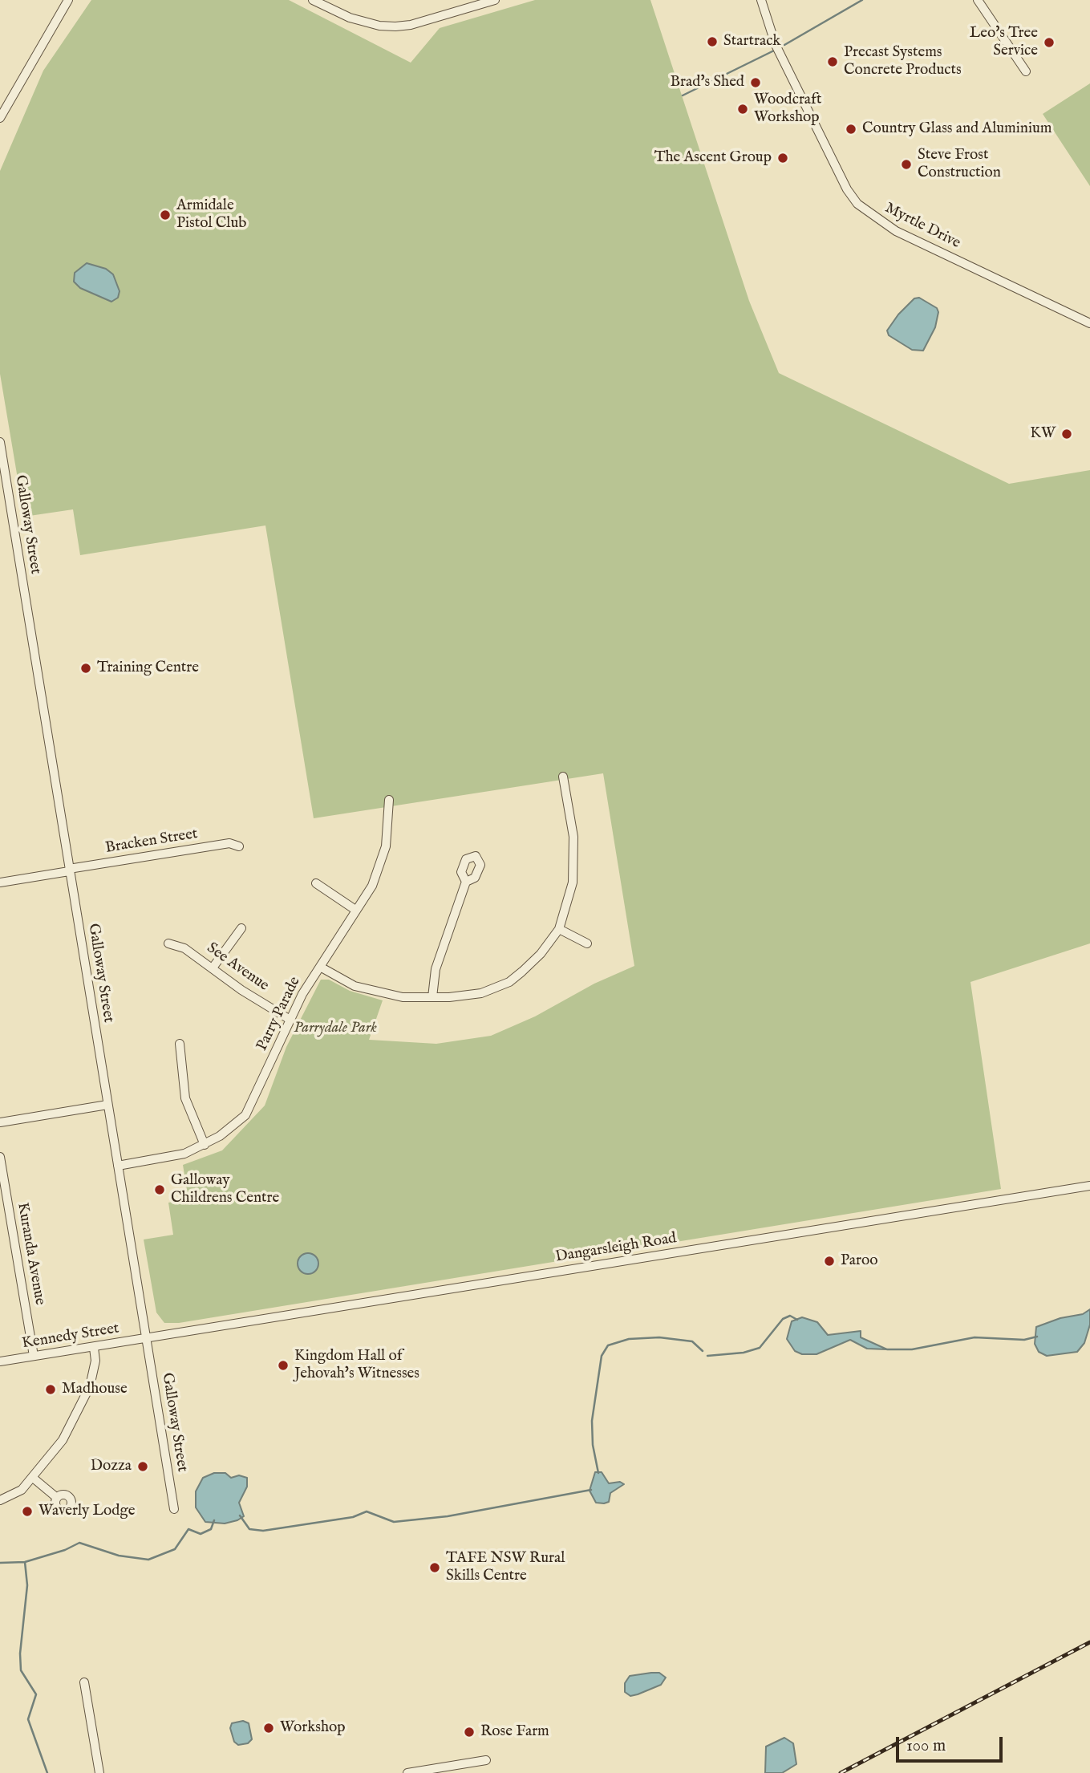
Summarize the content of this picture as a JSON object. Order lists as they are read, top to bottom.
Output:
{
  "streets": {
    "street": [
      "Myrtle Drive",
      "Galloway Street",
      "Bracken Street",
      "See Avenue",
      "Parry Parade",
      "Dangarsleigh Road",
      "Kuranda Avenue",
      "Kennedy Street"
    ]
  },
  "crossings": [
    ["Galloway Street", "Bracken Street"],
    ["Galloway Street", "Parry Parade"],
    ["Galloway Street", "Dangarsleigh Road"],
    ["Galloway Street", "Kennedy Street"],
    ["See Avenue", "Parry Parade"],
    ["Dangarsleigh Road", "Kennedy Street"],
    ["Kuranda Avenue", "Kennedy Street"]
  ],
  "parks": ["Parrydale Park"],
  "places": [
    "Startrack",
    "Leo's Tree Service",
    "Precast Systems Concrete Products",
    "Brad's Shed",
    "Woodcraft Workshop",
    "Country Glass and Aluminium",
    "The Ascent Group",
    "Steve Frost Construction",
    "Armidale Pistol Club",
    "KW",
    "Training Centre",
    "Galloway Childrens Centre",
    "Paroo",
    "Kingdom Hall of Jehovah's Witnesses",
    "Madhouse",
    "Dozza",
    "Waverly Lodge",
    "TAFE NSW Rural Skills Centre",
    "Workshop",
    "Rose Farm"
  ],
  "scale_bar": "100 m"
}
